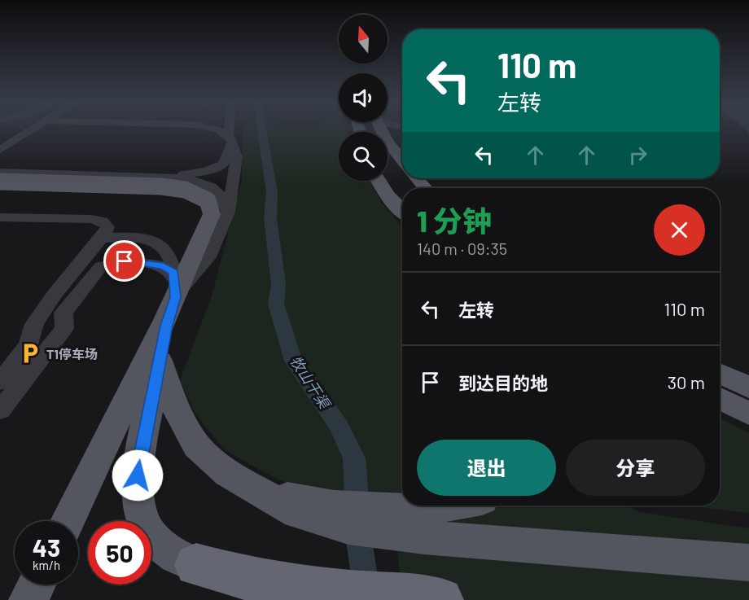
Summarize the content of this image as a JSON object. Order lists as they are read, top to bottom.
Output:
{
  "water": ["牧山干渠"],
  "places": {
    "parking": ["T1停车场"]
  },
  "north": "top",
  "page": {
    "turn": ["110 m", "左转"],
    "heading": ["1 分钟", "140 m · 09:35"],
    "list": [
      {
        "name": "左转",
        "value": "110 m"
      },
      {
        "name": "到达目的地",
        "value": "30 m"
      }
    ],
    "buttons": ["退出", "分享"],
    "speed": "43 km/h",
    "limit": "50"
  }
}
